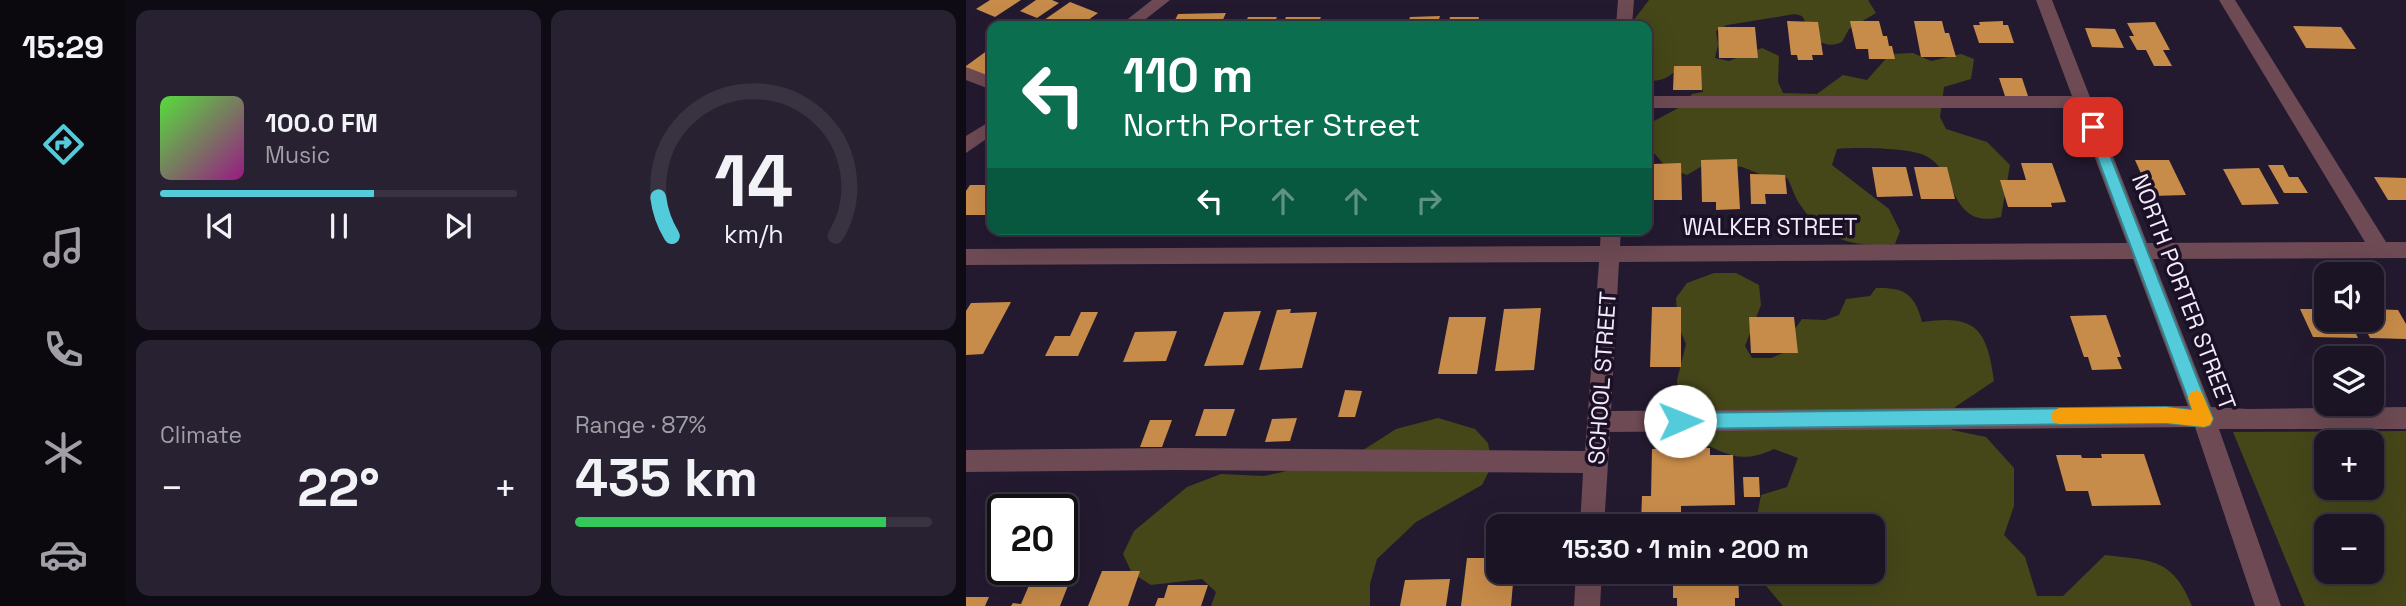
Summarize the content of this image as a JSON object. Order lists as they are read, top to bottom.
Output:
{
  "streets": {
    "street": ["WALKER STREET", "NORTH PORTER STREET", "SCHOOL STREET"]
  },
  "crossings": [
    ["WALKER STREET", "NORTH PORTER STREET"],
    ["WALKER STREET", "SCHOOL STREET"]
  ],
  "page": {
    "tabs": "15:29",
    "turn": ["110 m", "North Porter Street"],
    "song": ["100.0 FM", "Music"],
    "map_buttons": ["+", "−"],
    "tile": [
      "Climate",
      ["Range · 87%", "435 km"]
    ],
    "heat": ["−", "22°", "+"],
    "limit": "20",
    "trip": "15:30 · 1 min · 200 m",
    "gauge": ["14", "km/h"]
  }
}
